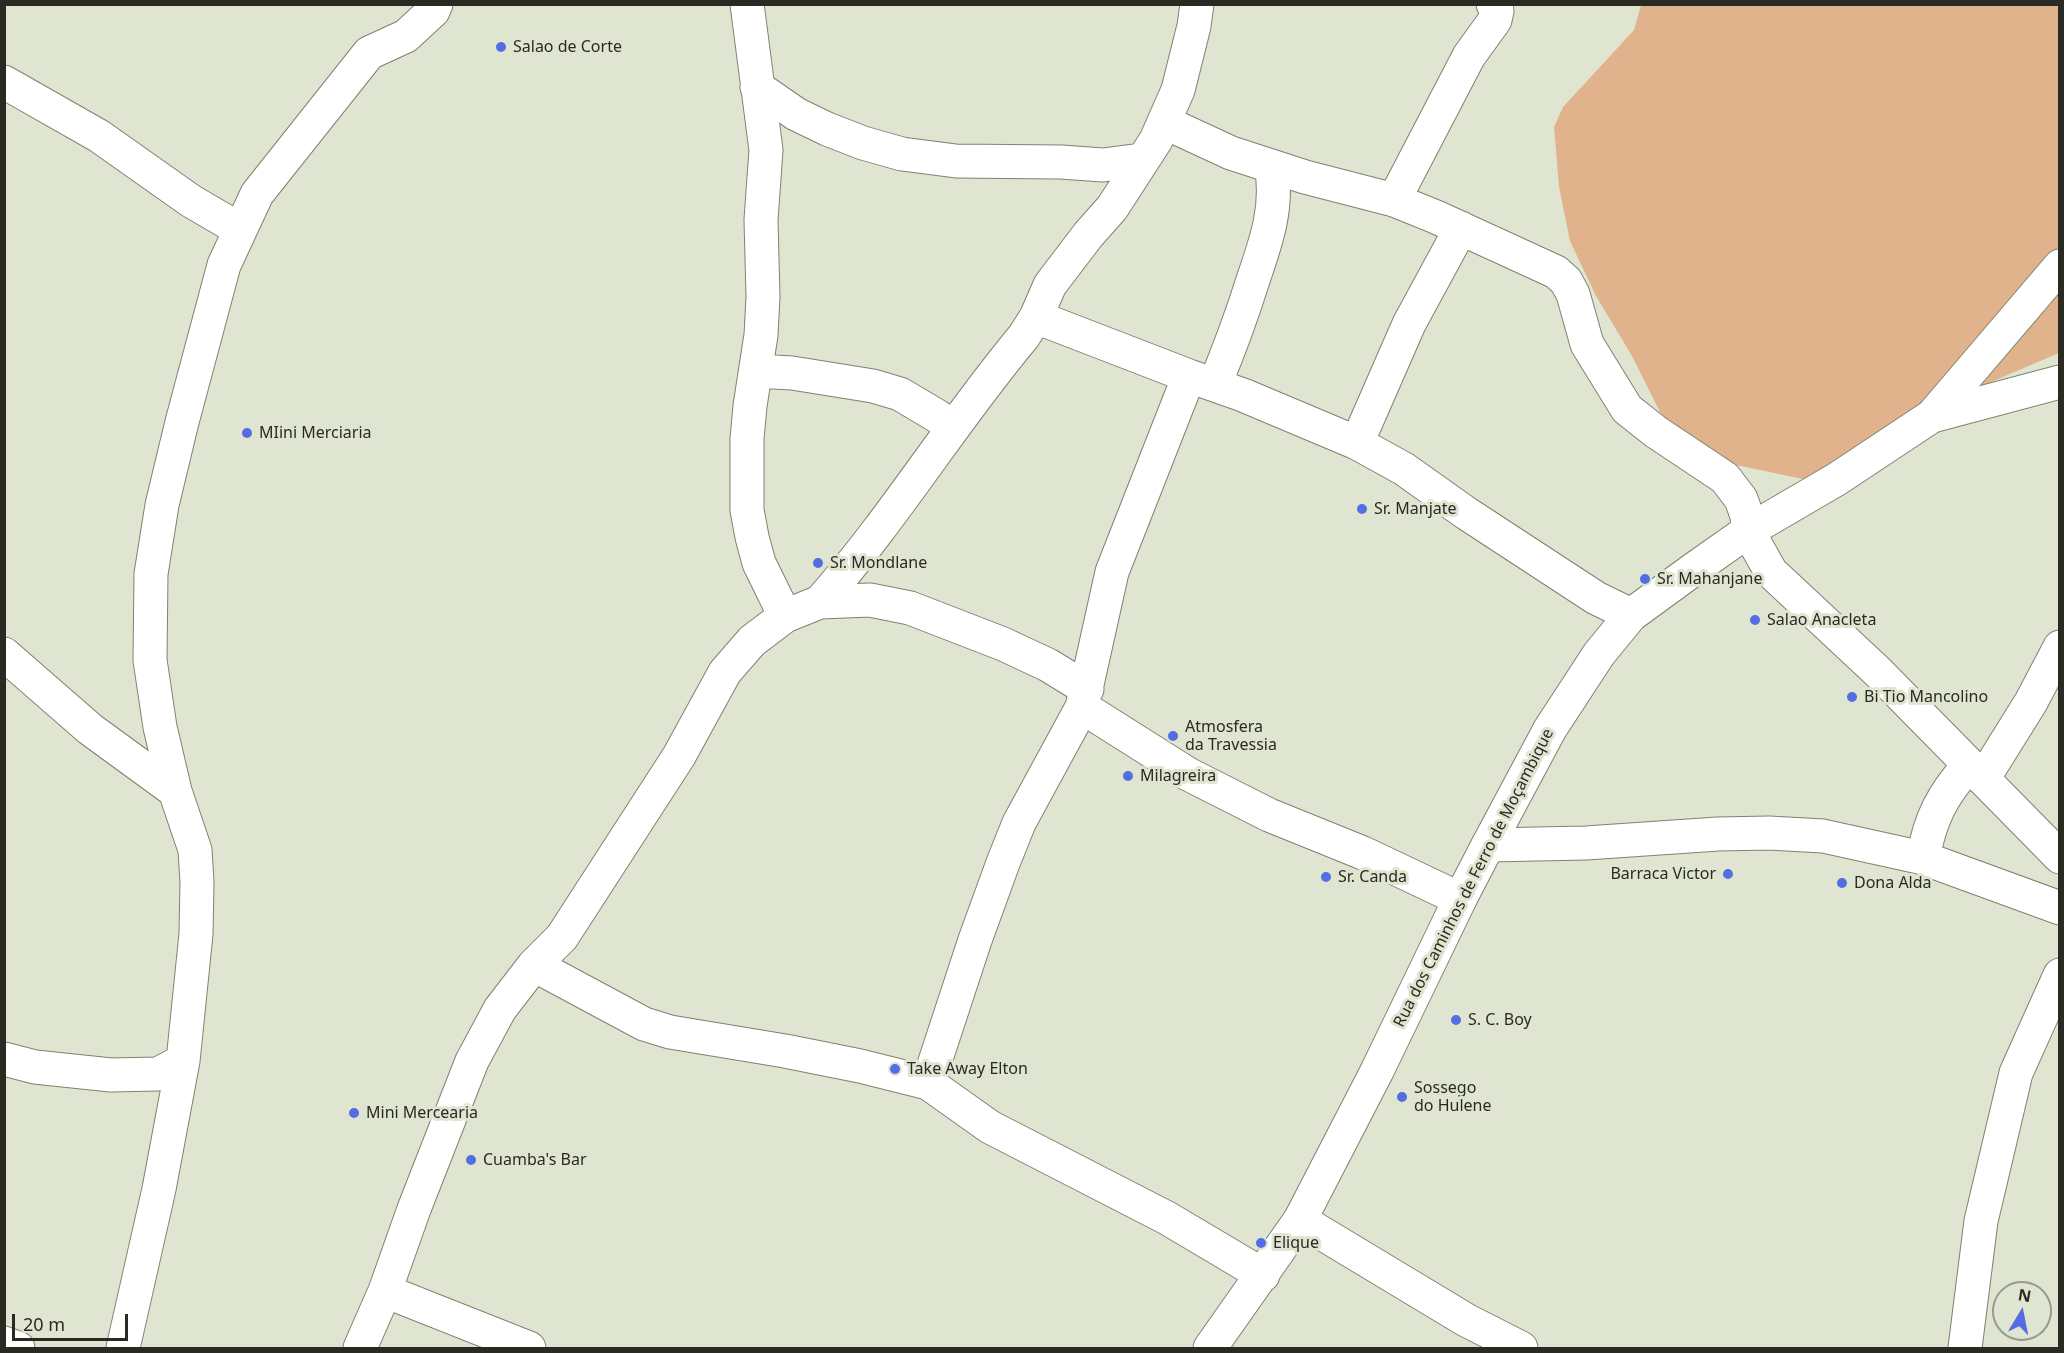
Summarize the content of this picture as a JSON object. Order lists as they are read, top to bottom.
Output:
{
  "streets": {
    "street": ["Rua dos Caminhos de Ferro de Moçambique"]
  },
  "places": [
    "Salao de Corte",
    "MIini Merciaria",
    "Sr. Manjate",
    "Sr. Mondlane",
    "Sr. Mahanjane",
    "Salao Anacleta",
    "Bi Tio Mancolino",
    "Atmosfera da Travessia",
    "Milagreira",
    "Barraca Victor",
    "Sr. Canda",
    "Dona Alda",
    "S. C. Boy",
    "Take Away Elton",
    "Sossego do Hulene",
    "Mini Mercearia",
    "Cuamba's Bar",
    "Elique"
  ],
  "scale_bar": "20 m",
  "north": "top"
}
